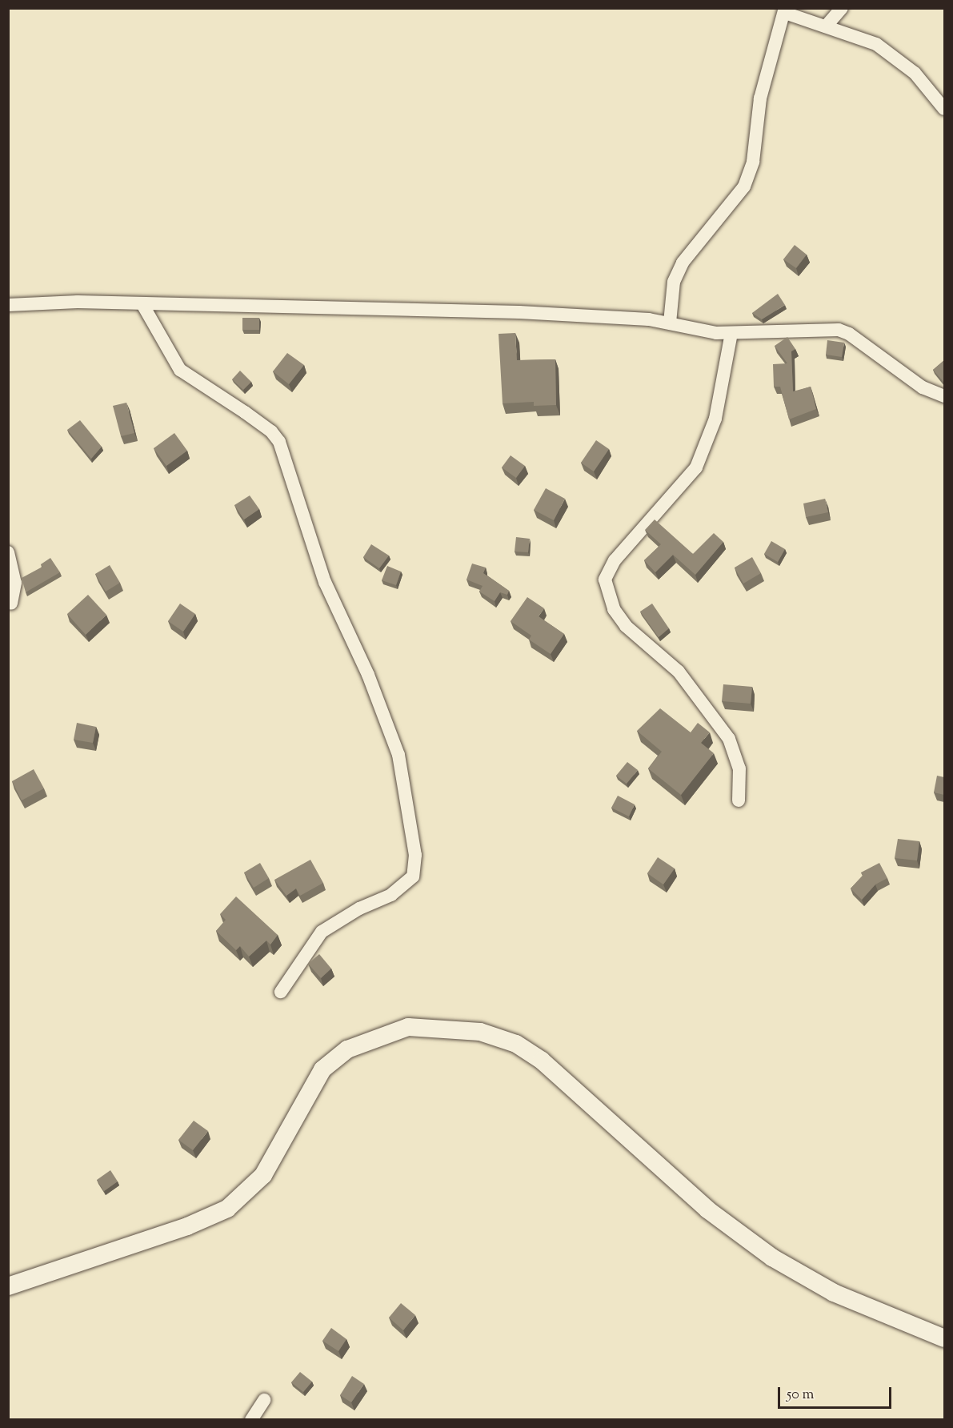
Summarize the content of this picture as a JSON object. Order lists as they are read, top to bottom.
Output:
{
  "scale_bar": "50 m"
}
